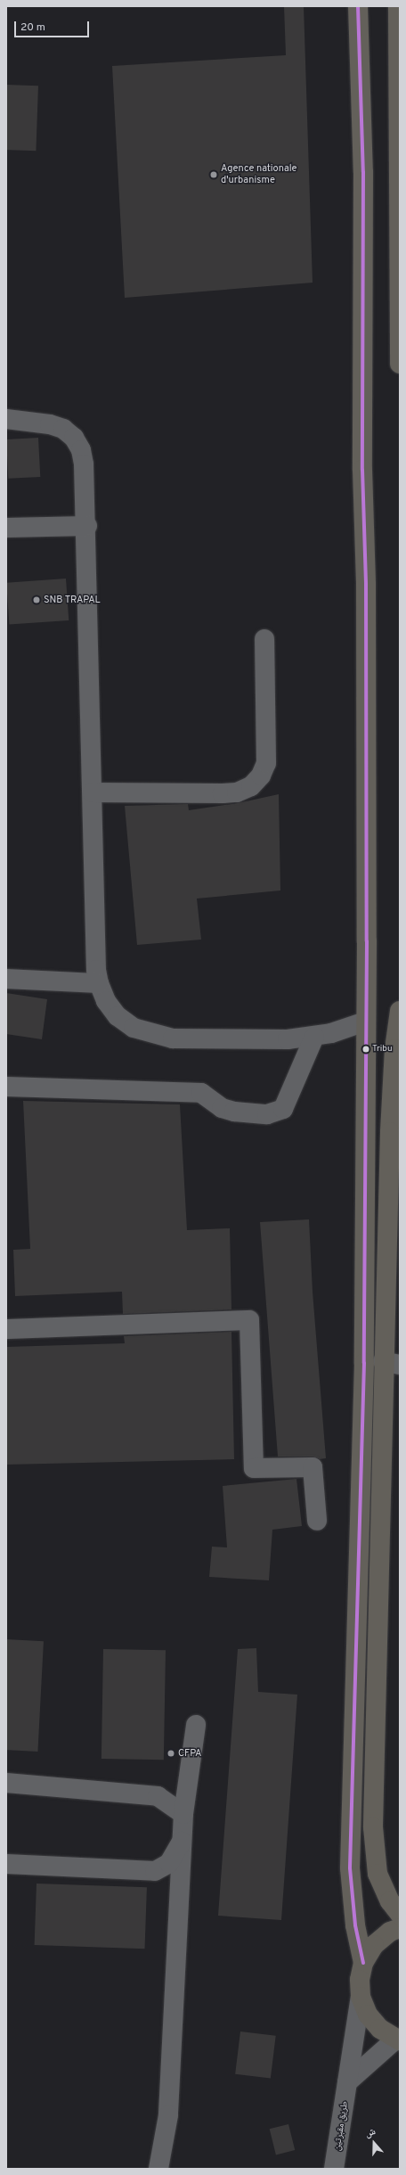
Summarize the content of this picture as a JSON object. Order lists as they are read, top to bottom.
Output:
{
  "streets": {
    "street": ["طريق مقبرتين"]
  },
  "places": [
    "Agence nationale d'urbanisme",
    "SNB TRAPAL",
    "Tribu",
    "CFPA"
  ],
  "scale_bar": "20 m",
  "north": "top"
}
